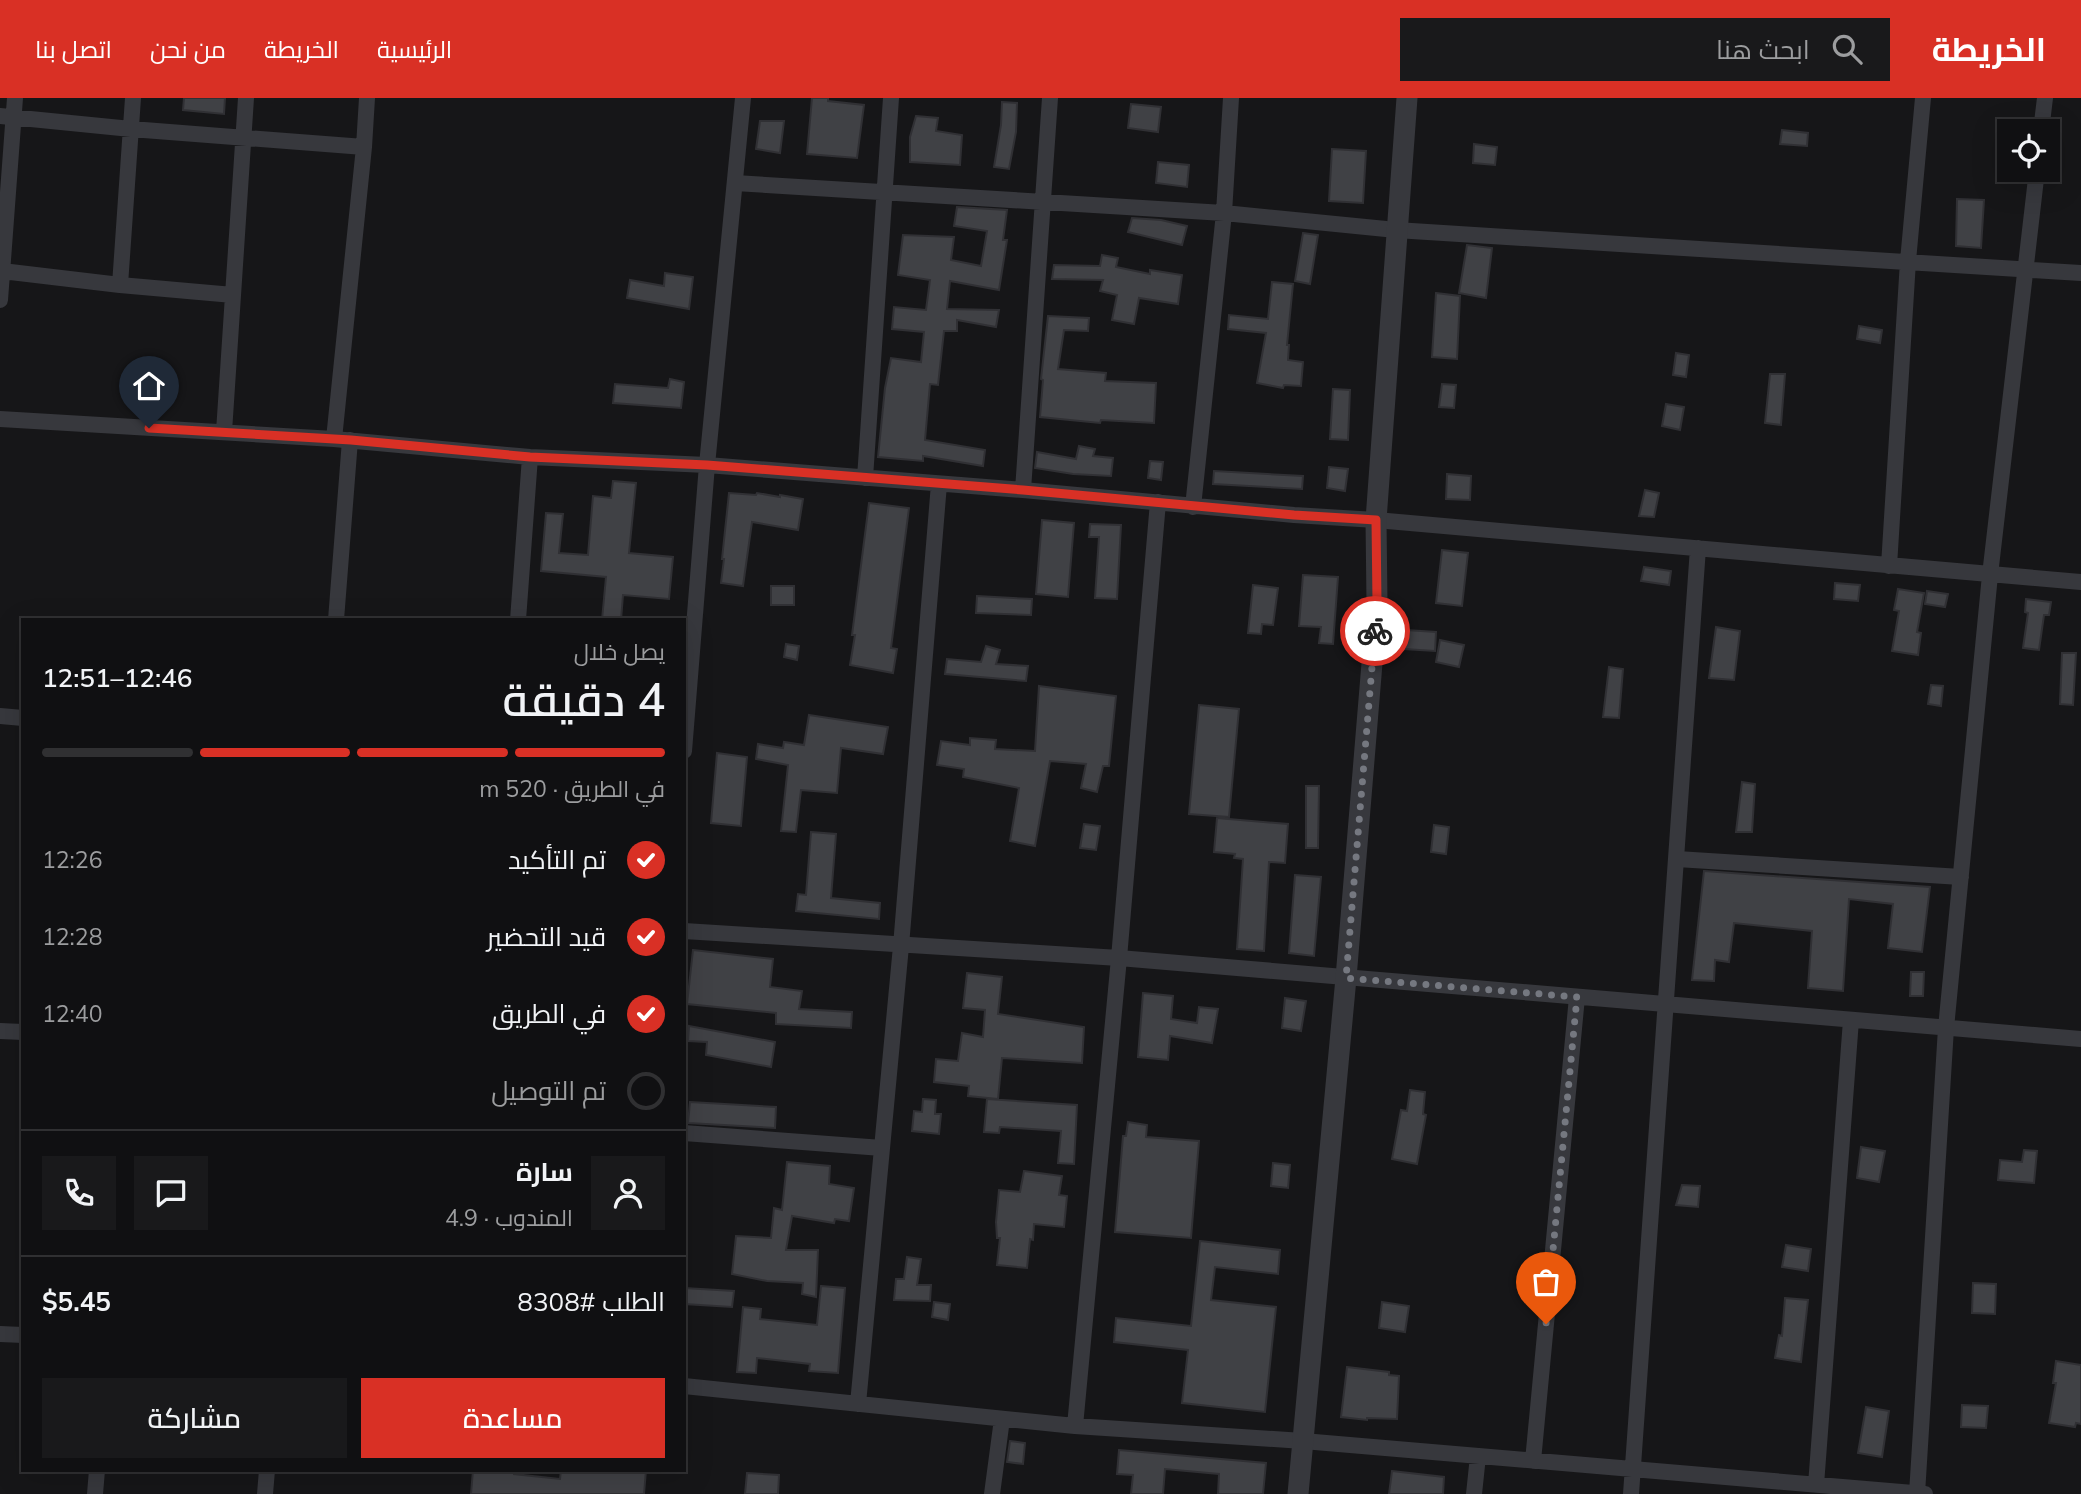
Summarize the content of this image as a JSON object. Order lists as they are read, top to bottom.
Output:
{
  "page": {
    "header": "الخريطة",
    "search": "ابحث هنا",
    "nav": [
      "الرئيسية",
      "الخريطة",
      "من نحن",
      "اتصل بنا"
    ],
    "heading": ["4 دقيقة", "يصل خلال", "12:46–12:51"],
    "panel": [
      "سارة",
      "المندوب · 4.9",
      "الطلب #8308",
      "$5.45"
    ],
    "bar": "في الطريق · 520 m",
    "list": [
      ["تم التأكيد", "12:26"],
      ["قيد التحضير", "12:28"],
      ["في الطريق", "12:40"],
      "تم التوصيل"
    ],
    "buttons": ["مساعدة", "مشاركة"]
  }
}
